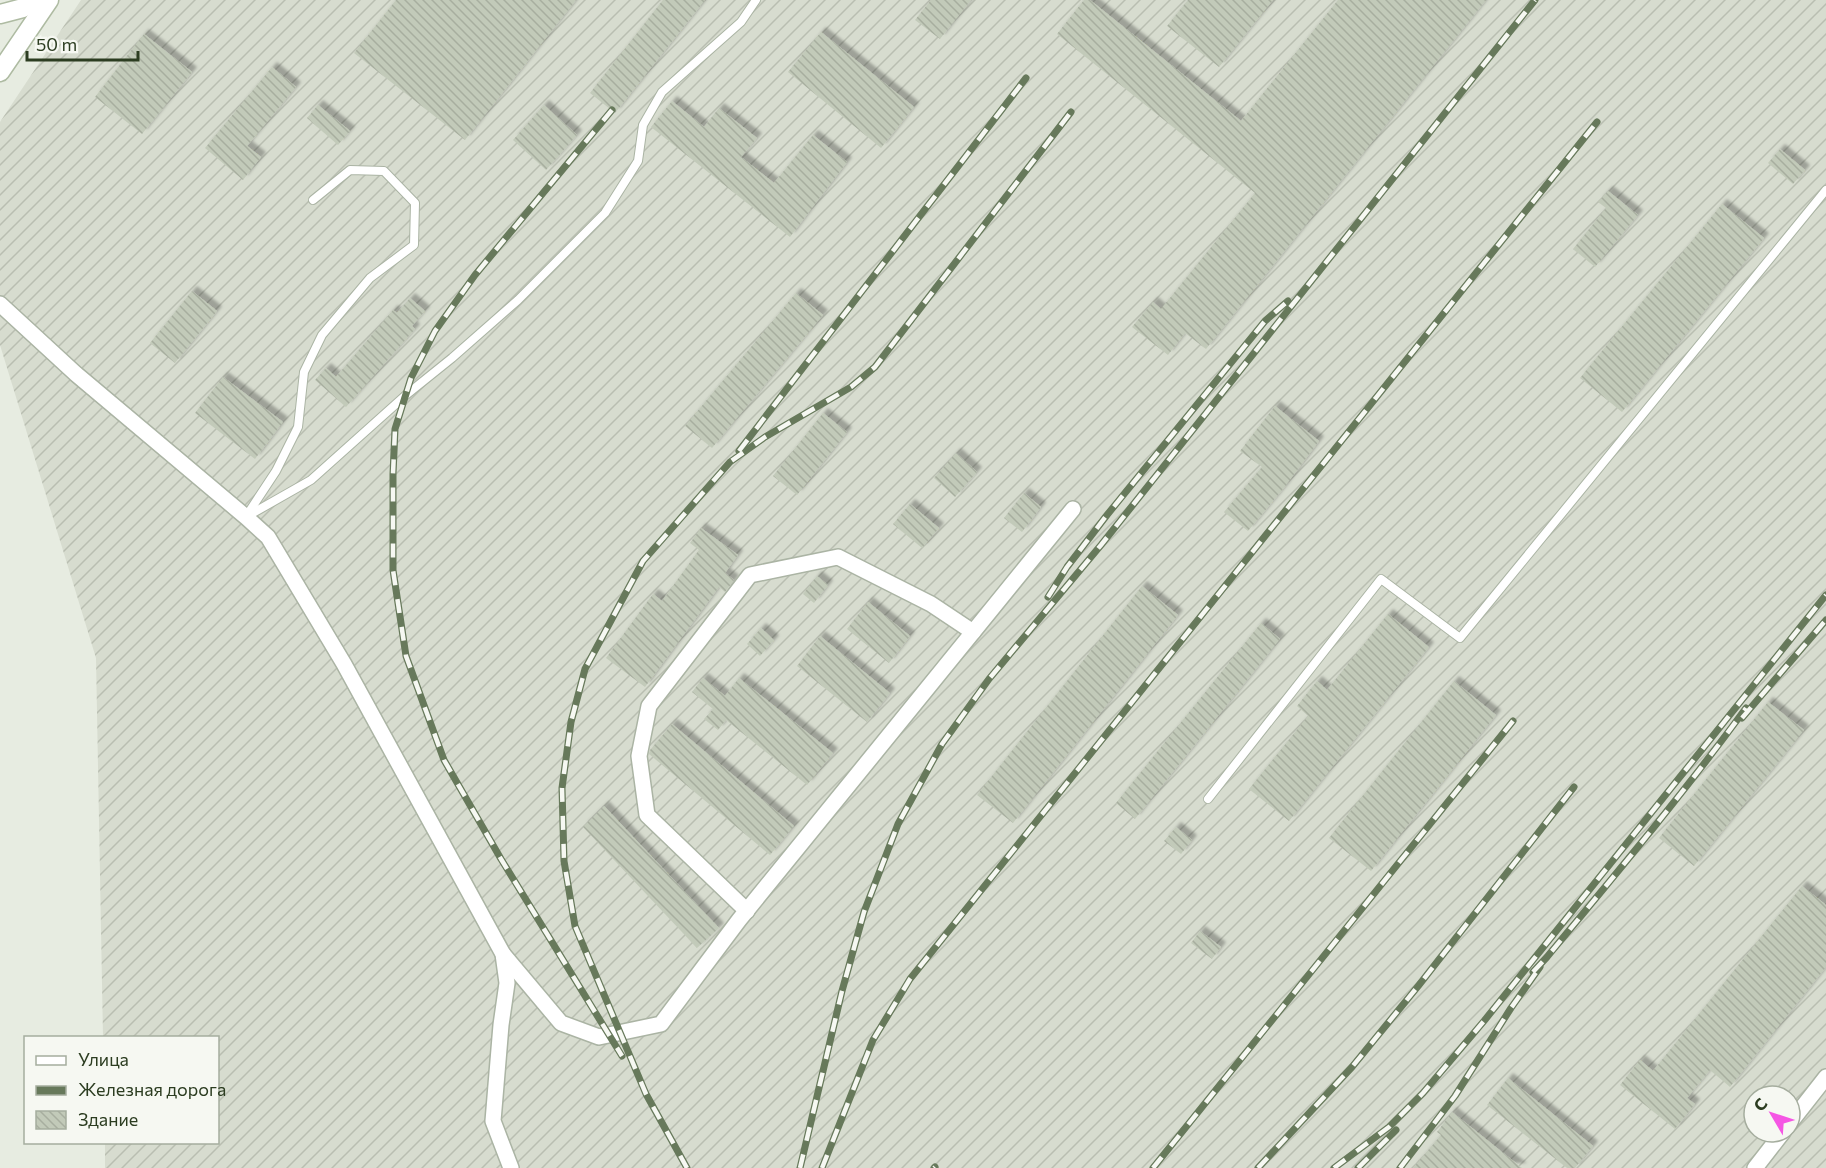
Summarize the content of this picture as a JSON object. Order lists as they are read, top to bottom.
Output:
{
  "legend": ["Улица", "Железная дорога", "Здание"],
  "scale_bar": "50 m",
  "north": "top left"
}
